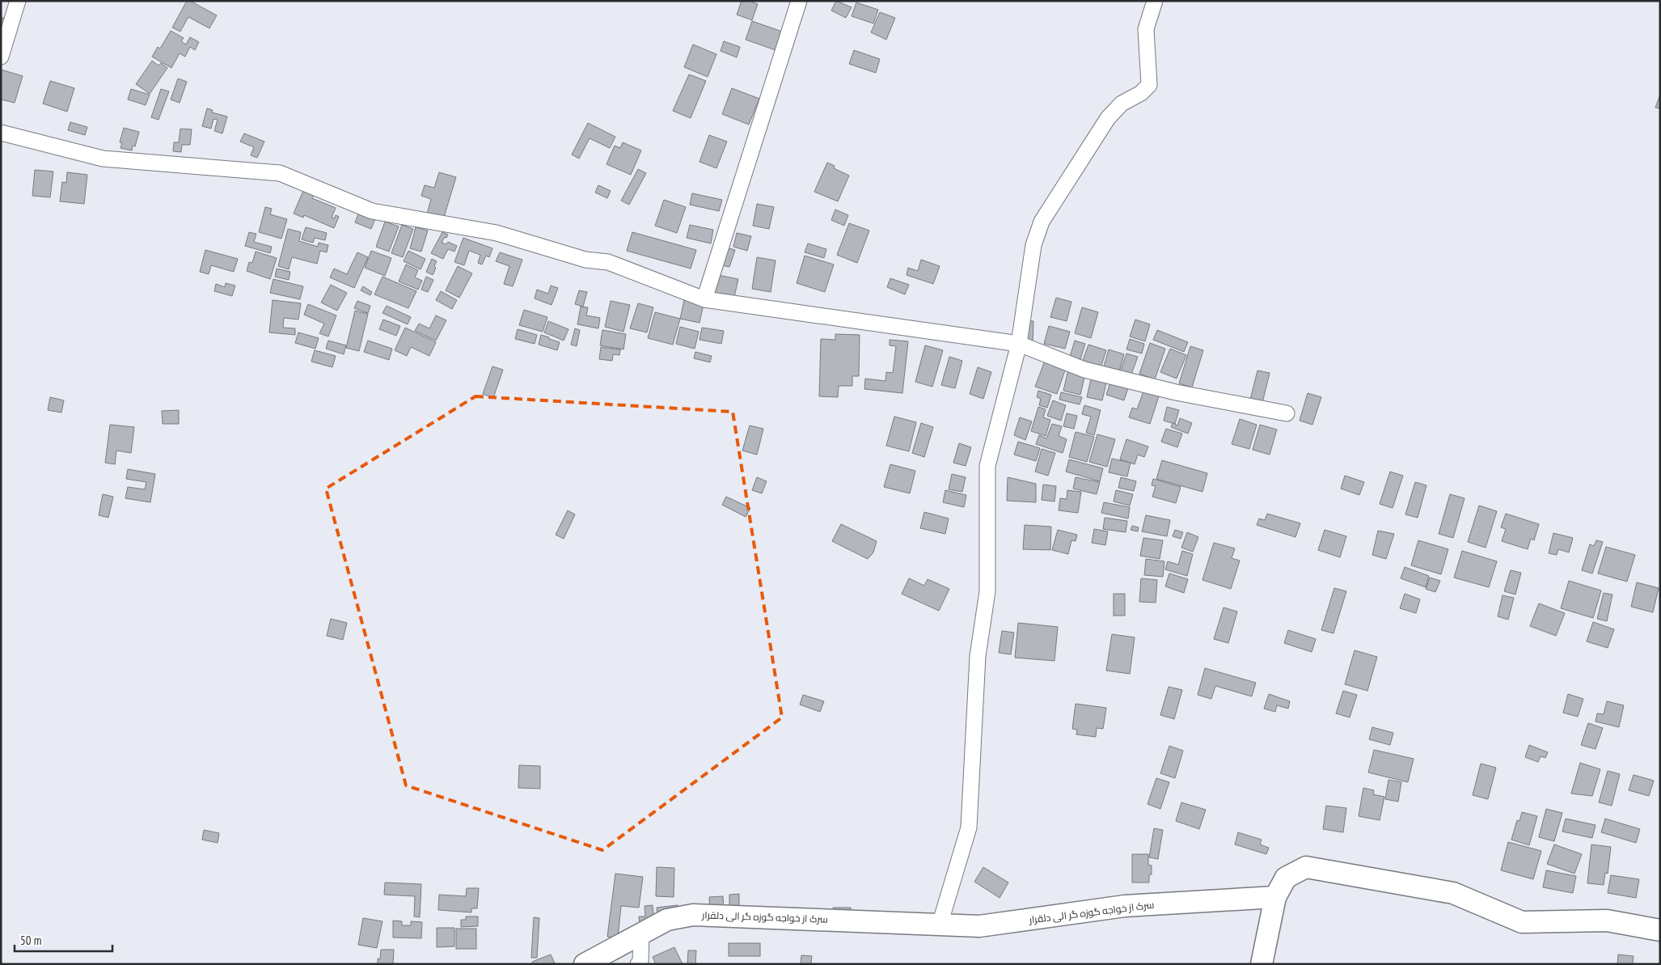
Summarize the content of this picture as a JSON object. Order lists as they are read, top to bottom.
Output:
{
  "streets": {
    "street": ["سرک از خواجه گوزه گر الی دلقرار"]
  },
  "scale_bar": "50 m"
}
